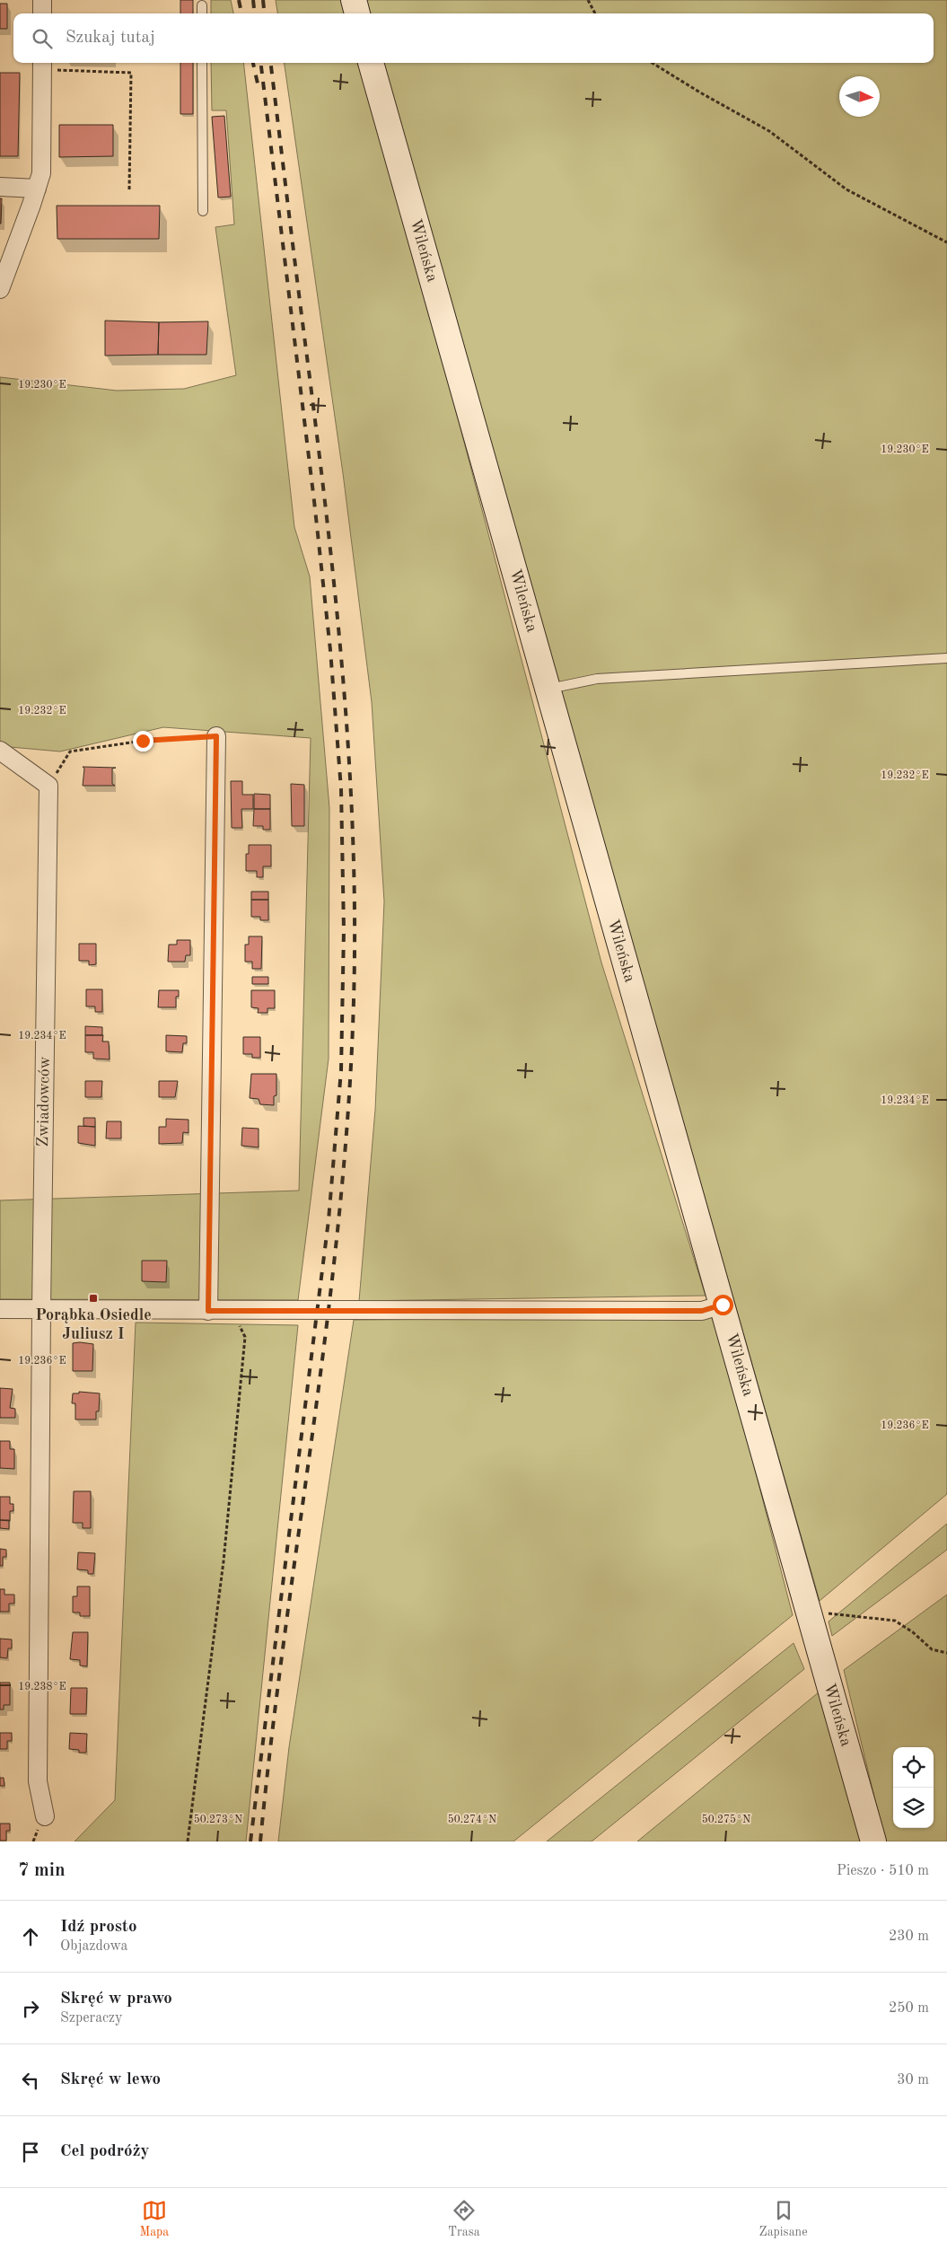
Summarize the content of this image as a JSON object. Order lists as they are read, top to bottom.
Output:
{
  "streets": {
    "street": ["Wileńska", "Zwiadowców"]
  },
  "places": {
    "transit": ["Porąbka Osiedle Juliusz I"]
  },
  "north": "right",
  "page": {
    "search": "Szukaj tutaj",
    "heading": ["7 min", "Pieszo · 510 m"],
    "list": [
      ["Idź prosto", "Objazdowa", "230 m"],
      ["Skręć w prawo", "Szperaczy", "250 m"],
      ["Skręć w lewo", "30 m"],
      "Cel podróży"
    ],
    "nav": ["Mapa", "Trasa", "Zapisane"]
  },
  "coordinates": [
    "19.230°E",
    "19.232°E",
    "19.234°E",
    "19.236°E",
    "19.238°E",
    "50.273°N",
    "50.274°N",
    "50.275°N"
  ]
}
